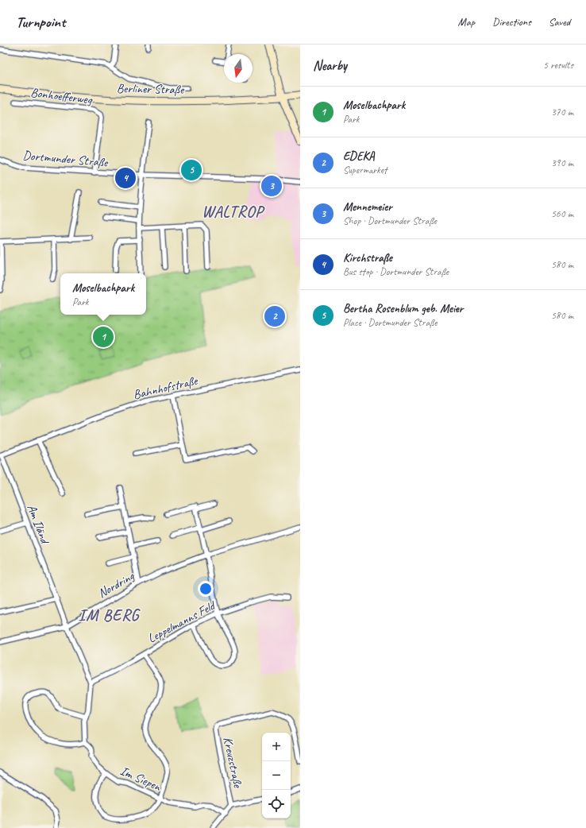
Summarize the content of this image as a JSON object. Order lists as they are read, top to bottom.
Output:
{
  "streets": {
    "main road": ["Berliner Straße"],
    "street": [
      "Bonhoefferweg",
      "Dortmunder Straße",
      "Bahnhofstraße",
      "Am Iländ",
      "Nordring",
      "Leppelmanns Feld",
      "Kreuzstraße",
      "Im Siepen"
    ]
  },
  "crossings": [
    ["Bonhoefferweg", "Dortmunder Straße"],
    ["Bahnhofstraße", "Am Iländ"],
    ["Am Iländ", "Nordring"],
    ["Am Iländ", "Im Siepen"],
    ["Nordring", "Im Siepen"],
    ["Leppelmanns Feld", "Im Siepen"]
  ],
  "districts": ["WALTROP", "IM BERG"],
  "north": "bottom",
  "page": {
    "header": "Turnpoint",
    "nav": ["Map", "Directions", "Saved"],
    "heading": ["Nearby", "5 results"],
    "list": [
      {
        "mark": "1",
        "name": "Moselbachpark",
        "note": "Park",
        "value": "370 m"
      },
      {
        "mark": "2",
        "name": "EDEKA",
        "note": "Supermarket",
        "value": "390 m"
      },
      {
        "mark": "3",
        "name": "Mennemeier",
        "note": "Shop · Dortmunder Straße",
        "value": "560 m"
      },
      {
        "mark": "4",
        "name": "Kirchstraße",
        "note": "Bus stop · Dortmunder Straße",
        "value": "580 m"
      },
      {
        "mark": "5",
        "name": "Bertha Rosenblum geb. Meier",
        "note": "Place · Dortmunder Straße",
        "value": "580 m"
      }
    ],
    "pins": [
      "5",
      "4",
      "3",
      "2",
      "1"
    ],
    "popup": ["Moselbachpark", "Park"],
    "map_buttons": ["+", "−"]
  }
}
